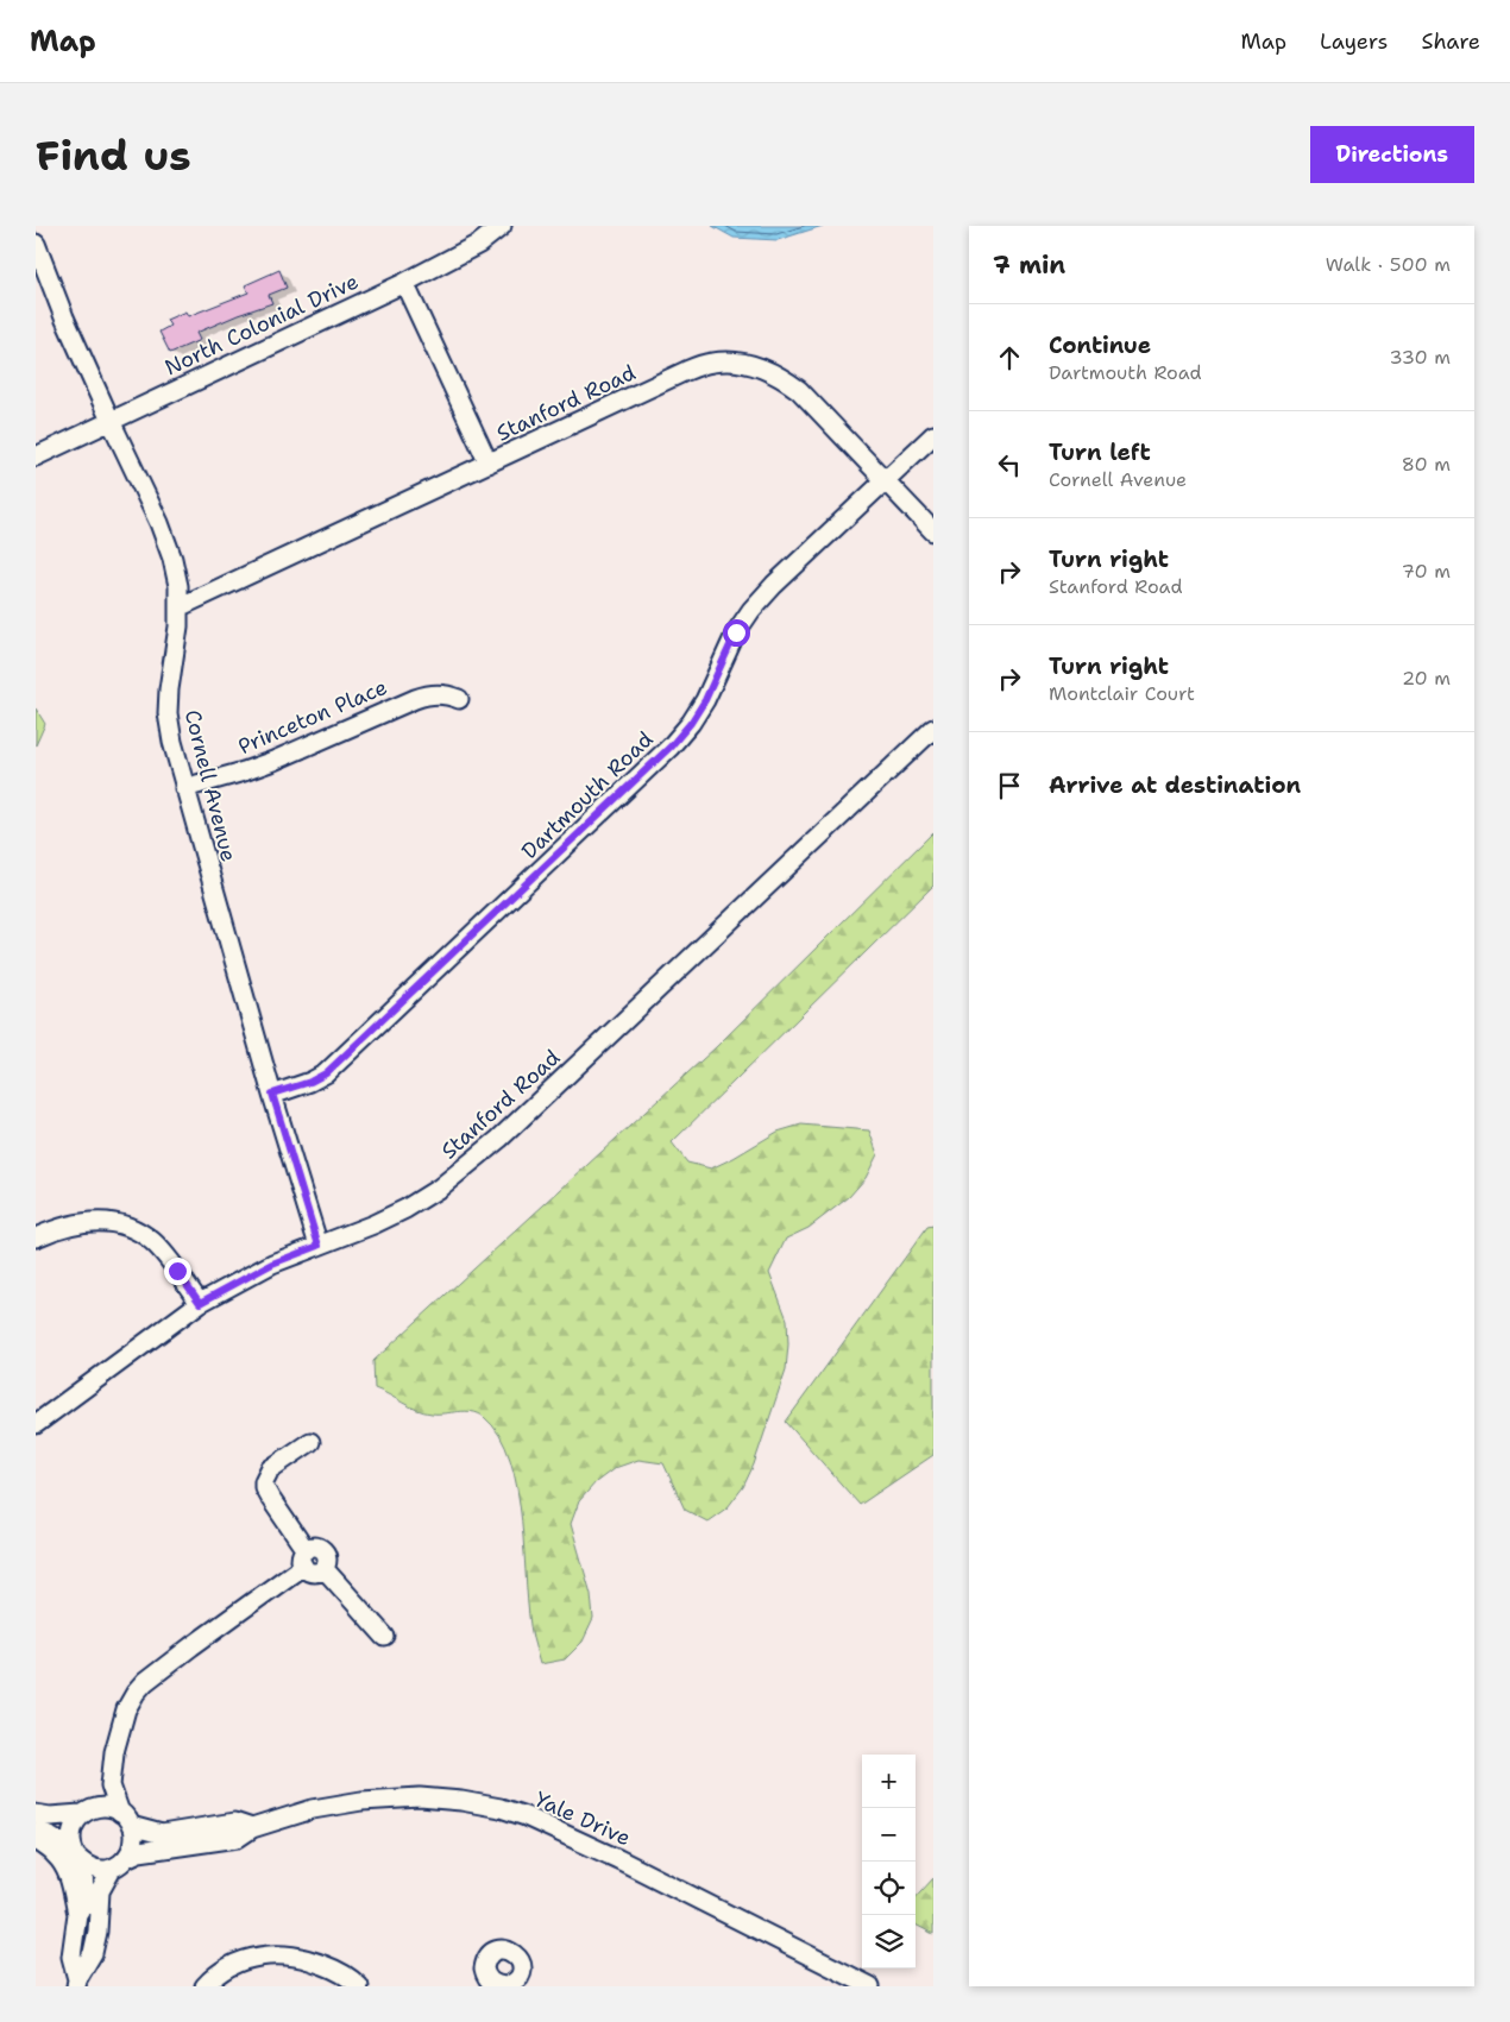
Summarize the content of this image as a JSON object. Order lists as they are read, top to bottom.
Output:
{
  "streets": {
    "street": [
      "North Colonial Drive",
      "Stanford Road",
      "Princeton Place",
      "Cornell Avenue",
      "Dartmouth Road",
      "Yale Drive"
    ]
  },
  "crossings": [
    ["North Colonial Drive", "Cornell Avenue"],
    ["Stanford Road", "Cornell Avenue"],
    ["Stanford Road", "Dartmouth Road"],
    ["Princeton Place", "Cornell Avenue"],
    ["Cornell Avenue", "Dartmouth Road"]
  ],
  "page": {
    "header": "Map",
    "nav": ["Map", "Layers", "Share"],
    "buttons": "Directions",
    "title": "Find us",
    "heading": ["7 min", "Walk · 500 m"],
    "list": [
      ["Continue", "Dartmouth Road", "330 m"],
      ["Turn left", "Cornell Avenue", "80 m"],
      ["Turn right", "Stanford Road", "70 m"],
      ["Turn right", "Montclair Court", "20 m"],
      "Arrive at destination"
    ],
    "map_buttons": ["+", "−"]
  }
}
